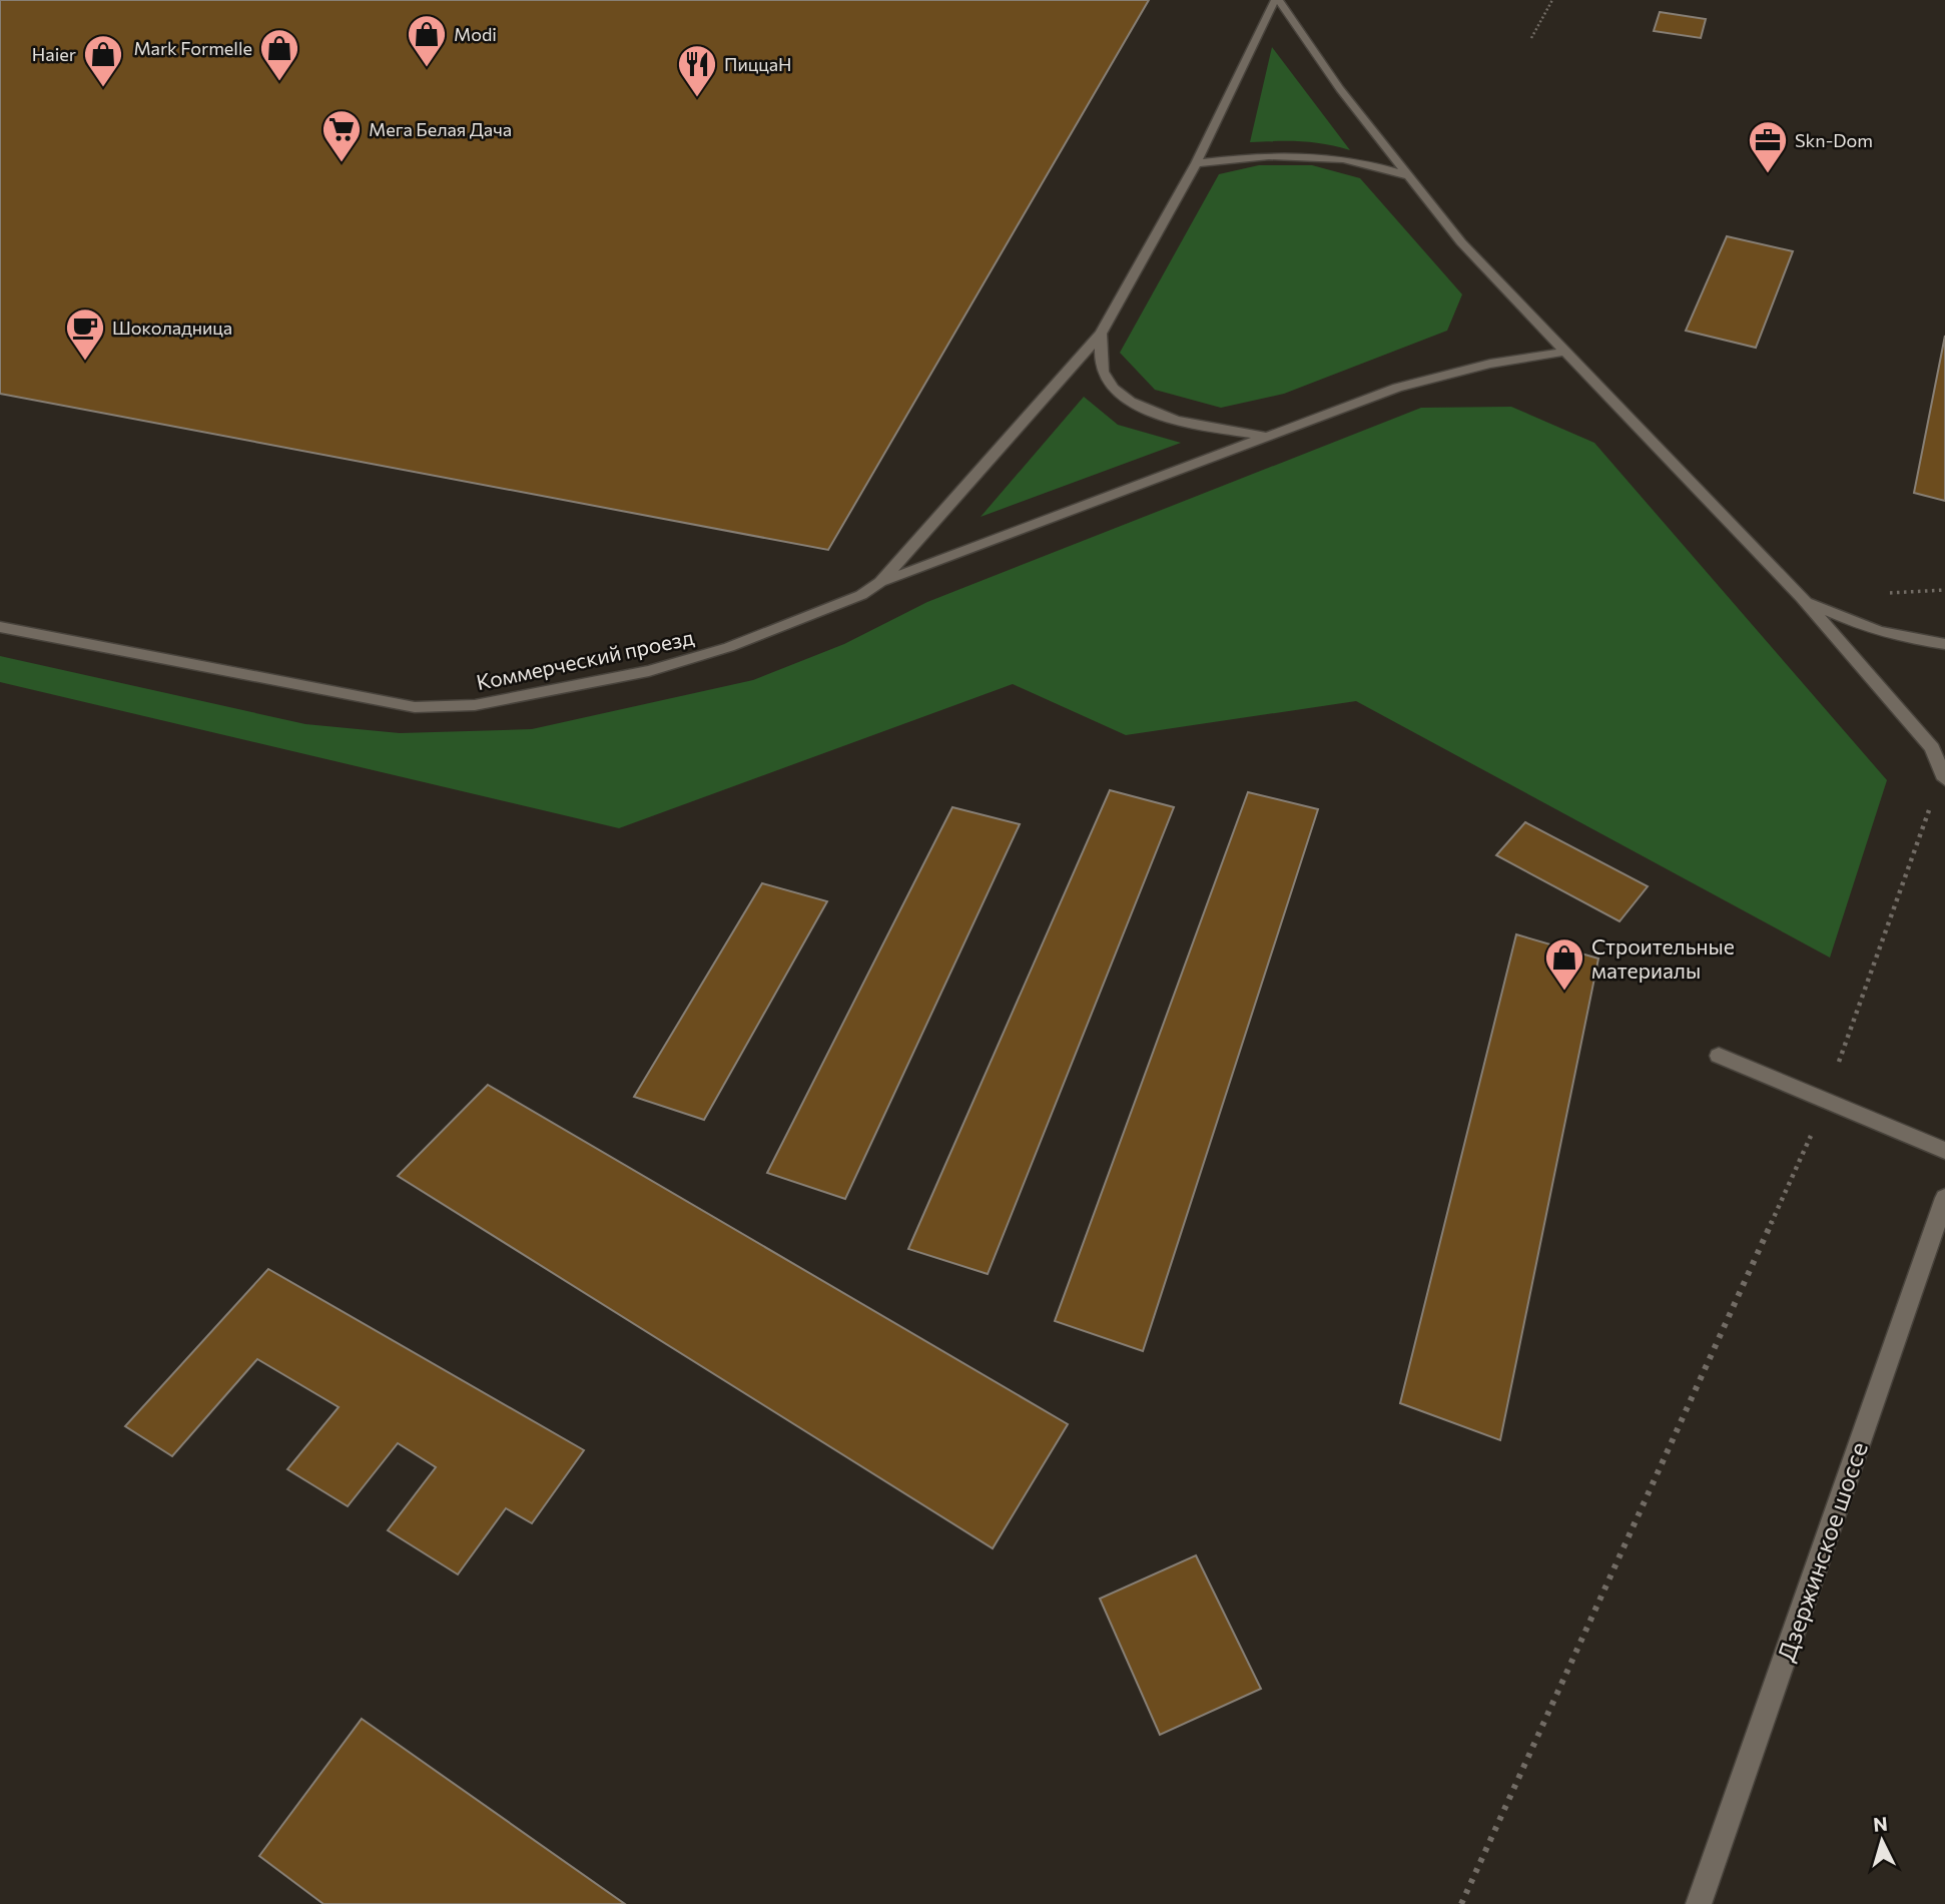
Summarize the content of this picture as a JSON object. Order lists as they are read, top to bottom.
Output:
{
  "streets": {
    "street": ["Коммерческий проезд", "Дзержинское шоссе"]
  },
  "places": {
    "shop": [
      "Modi",
      "Mark Formelle",
      "Haier",
      "Строительные материалы"
    ],
    "restaurant": ["ПиццаН"],
    "supermarket": ["Мега Белая Дача"],
    "office": ["Skn-Dom"],
    "cafe": ["Шоколадница"]
  },
  "north": "top"
}
